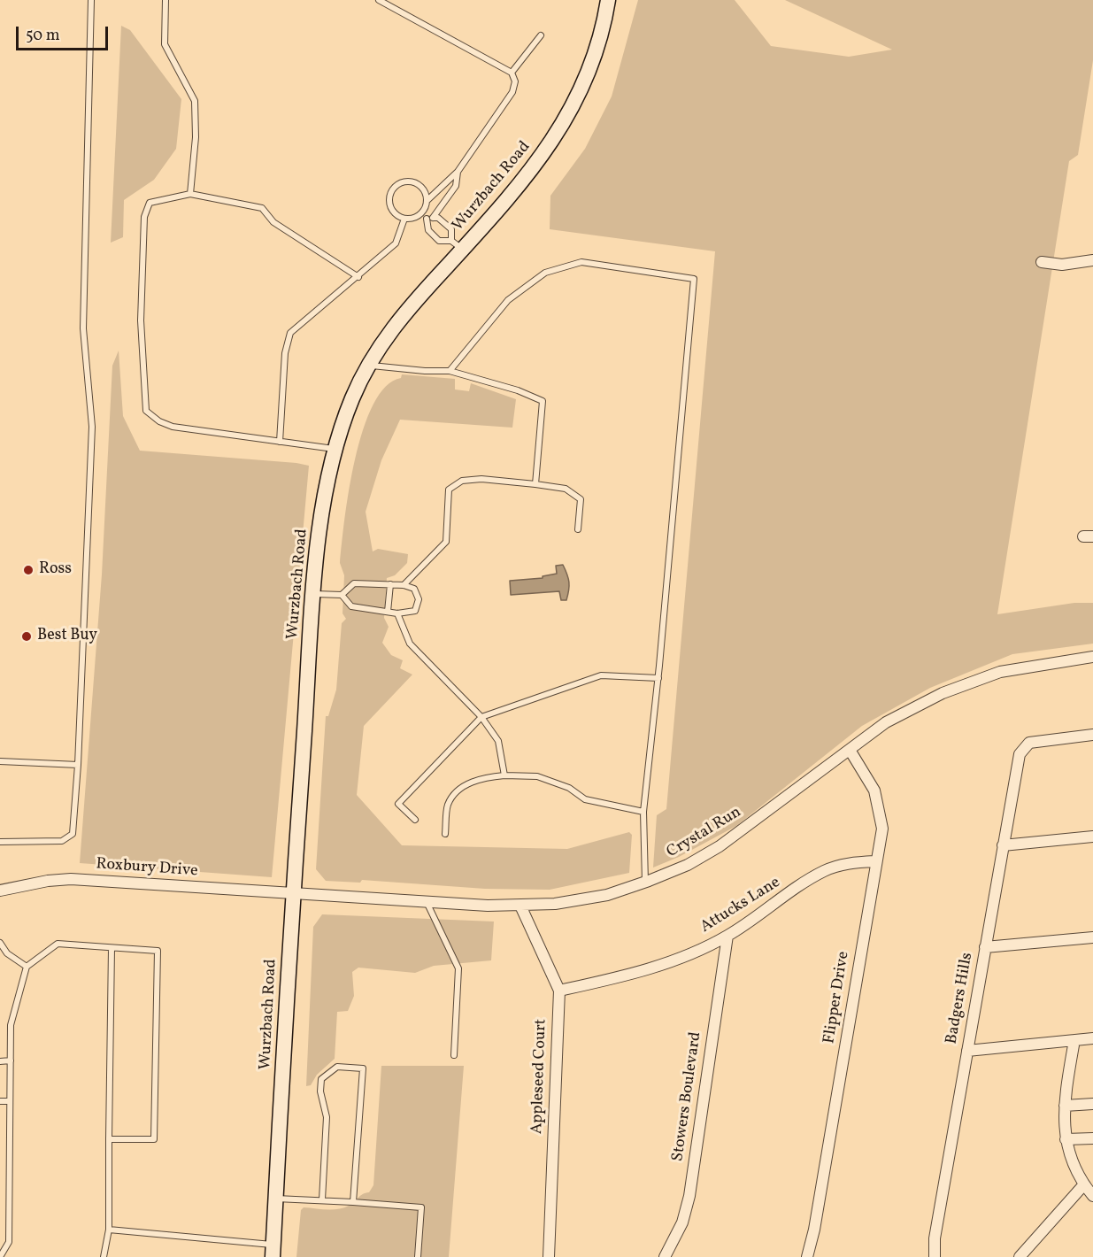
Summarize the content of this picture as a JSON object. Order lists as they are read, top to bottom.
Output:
{
  "streets": {
    "main road": ["Wurzbach Road"],
    "street": [
      "Crystal Run",
      "Roxbury Drive",
      "Attucks Lane",
      "Flipper Drive",
      "Badgers Hills",
      "Appleseed Court",
      "Stowers Boulevard"
    ]
  },
  "crossings": [
    ["Wurzbach Road", "Crystal Run"],
    ["Wurzbach Road", "Roxbury Drive"],
    ["Crystal Run", "Roxbury Drive"],
    ["Crystal Run", "Flipper Drive"],
    ["Crystal Run", "Appleseed Court"],
    ["Attucks Lane", "Flipper Drive"],
    ["Attucks Lane", "Appleseed Court"],
    ["Attucks Lane", "Stowers Boulevard"]
  ],
  "places": ["Ross", "Best Buy"],
  "scale_bar": "50 m"
}
